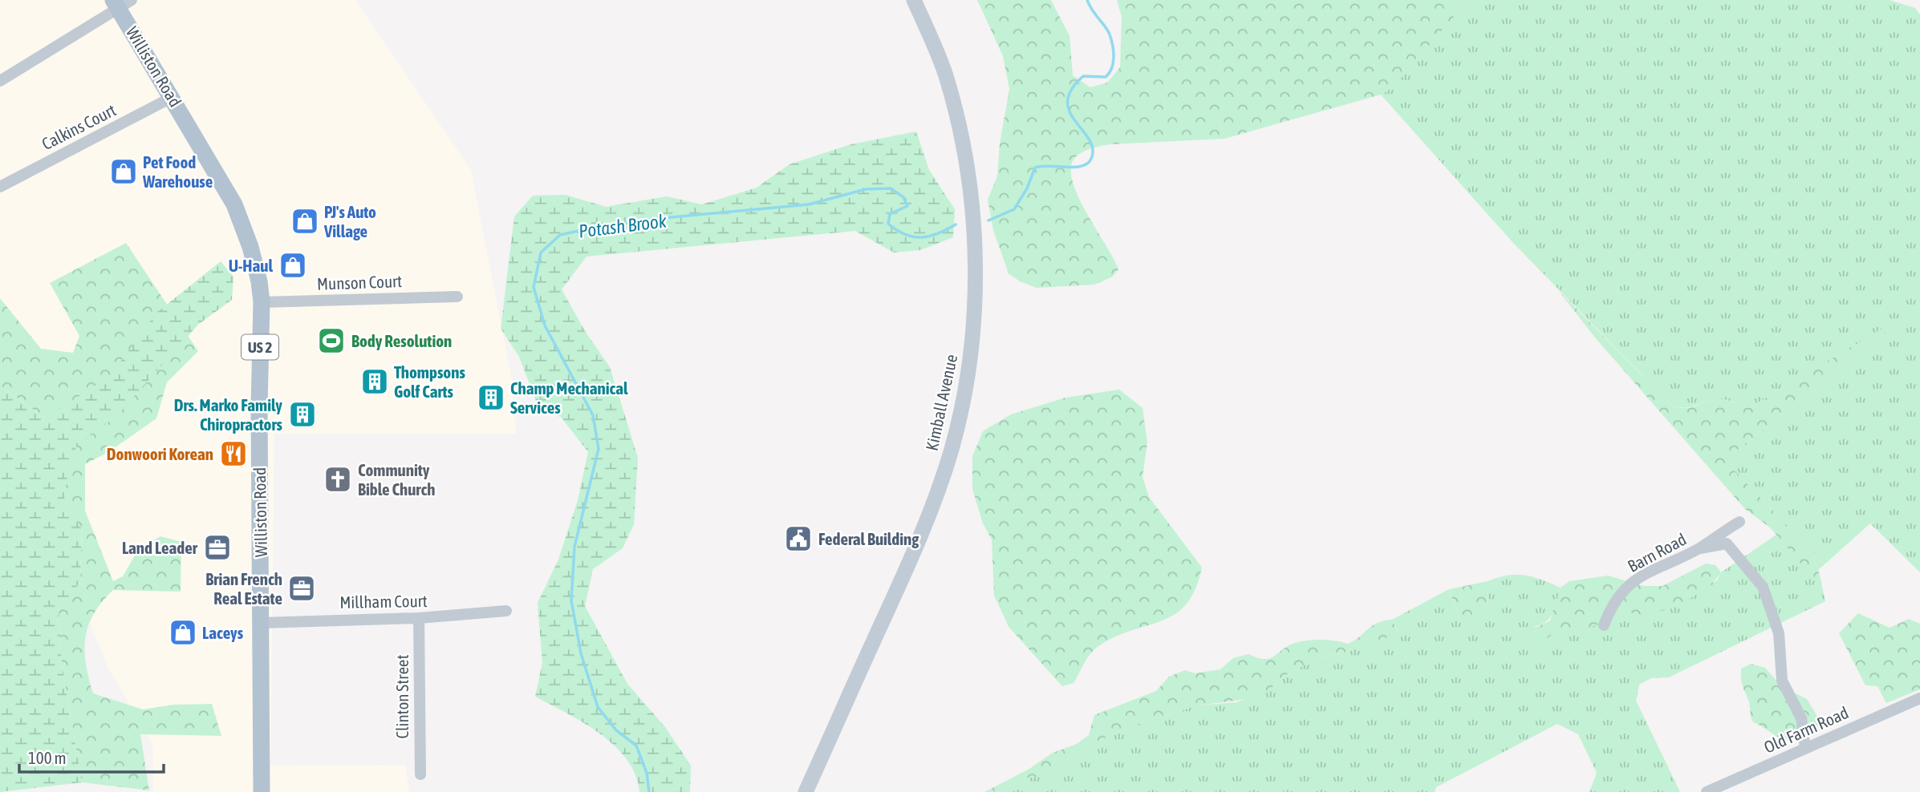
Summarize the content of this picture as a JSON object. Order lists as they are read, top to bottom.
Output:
{
  "streets": {
    "main road": ["Williston Road", "US 2", "Kimball Avenue"],
    "street": [
      "Calkins Court",
      "Munson Court",
      "Barn Road",
      "Millham Court",
      "Clinton Street",
      "Old Farm Road"
    ]
  },
  "crossings": [
    ["Williston Road", "Calkins Court"],
    ["Williston Road", "Munson Court"],
    ["Williston Road", "Millham Court"],
    ["Millham Court", "Clinton Street"]
  ],
  "water": ["Potash Brook"],
  "places": {
    "shop": [
      "Pet Food Warehouse",
      "PJ's Auto Village",
      "U-Haul",
      "Laceys"
    ],
    "sports": ["Body Resolution"],
    "building": ["Thompsons Golf Carts", "Champ Mechanical Services", "Drs. Marko Family Chiropractors"],
    "restaurant": ["Donwoori Korean"],
    "church": ["Community Bible Church"],
    "public building": ["Federal Building"],
    "office": ["Land Leader", "Brian French Real Estate"]
  },
  "scale_bar": "100 m"
}
